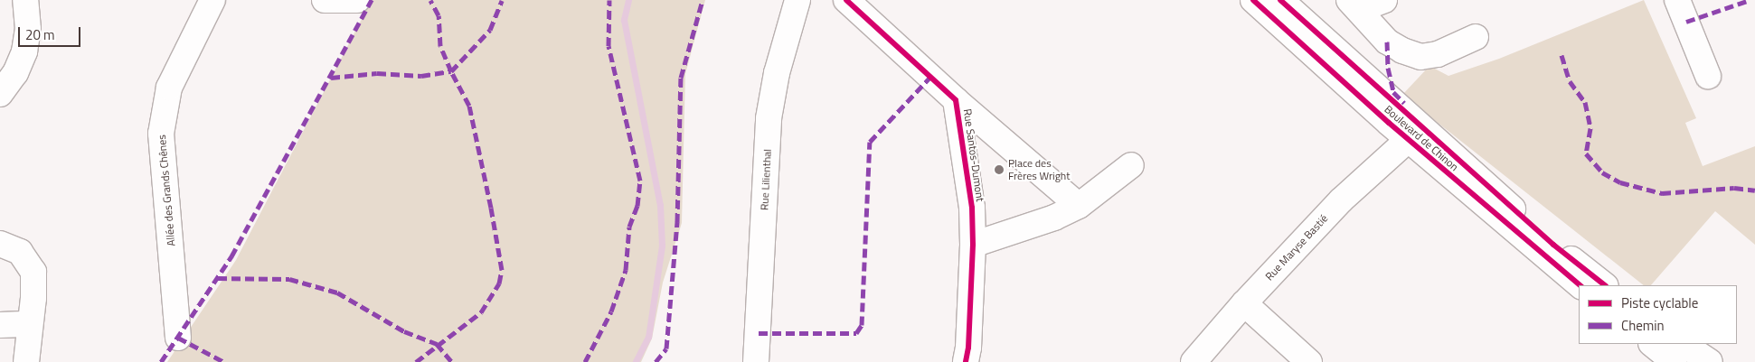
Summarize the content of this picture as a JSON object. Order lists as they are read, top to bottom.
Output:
{
  "streets": {
    "street": [
      "Boulevard de Chinon",
      "Rue Santos-Dumont",
      "Rue Lilienthal",
      "Allée des Grands Chênes",
      "Rue Maryse Bastié"
    ]
  },
  "crossings": [
    ["Boulevard de Chinon", "Rue Maryse Bastié"]
  ],
  "places": ["Place des Frères Wright"],
  "legend": ["Piste cyclable", "Chemin"],
  "scale_bar": "20 m"
}
